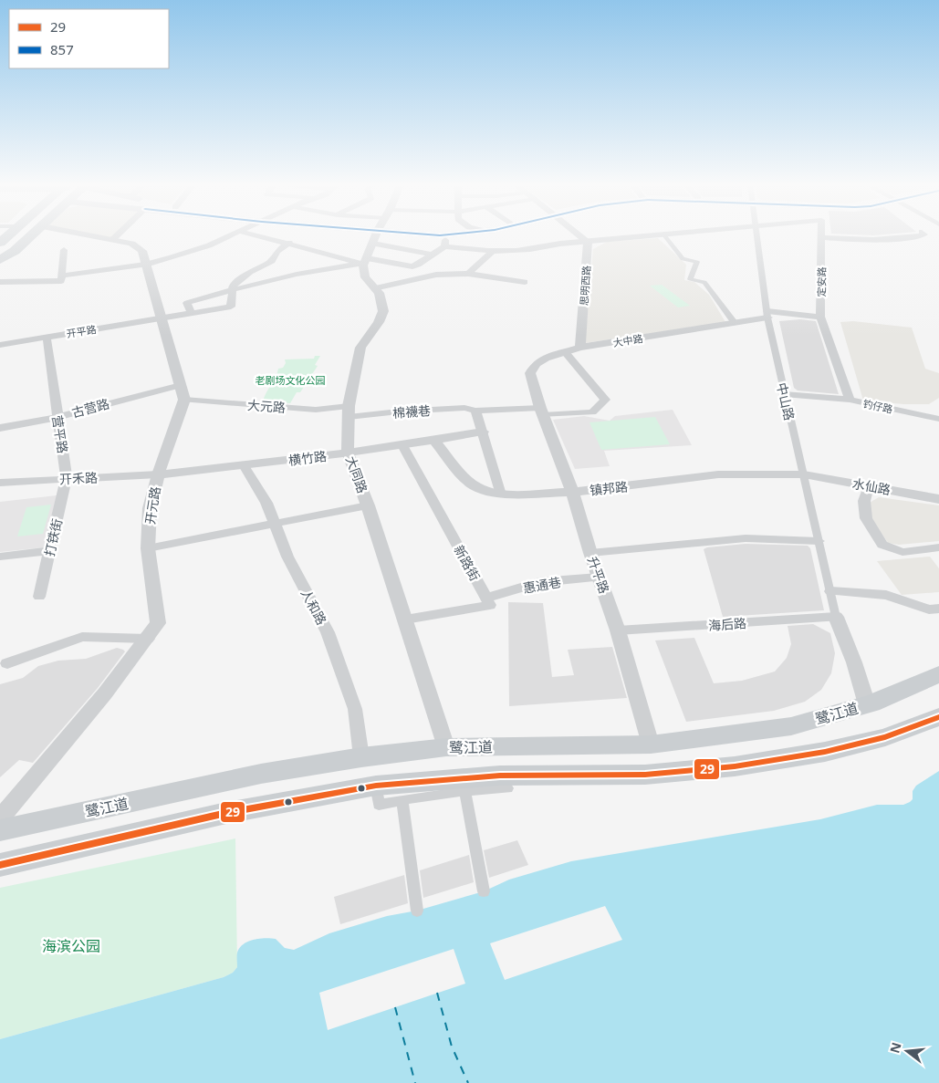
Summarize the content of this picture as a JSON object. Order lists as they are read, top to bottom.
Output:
{
  "streets": {
    "main road": ["鹭江道"],
    "street": [
      "定安路",
      "思明西路",
      "开平路",
      "大中路",
      "中山路",
      "大元路",
      "钓仔路",
      "古营路",
      "棉襪巷",
      "营平路",
      "横竹路",
      "大同路",
      "开禾路",
      "水仙路",
      "镇邦路",
      "开元路",
      "打铁街",
      "新路街",
      "升平路",
      "惠通巷",
      "人和路",
      "海后路"
    ]
  },
  "crossings": [
    ["定安路", "钓仔路"],
    ["思明西路", "大中路"],
    ["开平路", "营平路"],
    ["大中路", "中山路"],
    ["大中路", "升平路"],
    ["中山路", "水仙路"],
    ["中山路", "镇邦路"],
    ["中山路", "海后路"],
    ["大元路", "棉襪巷"],
    ["大元路", "大同路"],
    ["大元路", "开元路"],
    ["古营路", "营平路"],
    ["棉襪巷", "大同路"],
    ["营平路", "开禾路"],
    ["营平路", "打铁街"],
    ["横竹路", "大同路"],
    ["横竹路", "开禾路"],
    ["横竹路", "镇邦路"],
    ["横竹路", "开元路"],
    ["横竹路", "新路街"],
    ["横竹路", "人和路"],
    ["大同路", "鹭江道"],
    ["开禾路", "开元路"],
    ["开禾路", "打铁街"],
    ["水仙路", "镇邦路"],
    ["镇邦路", "升平路"],
    ["新路街", "惠通巷"],
    ["升平路", "惠通巷"],
    ["升平路", "海后路"],
    ["升平路", "鹭江道"],
    ["人和路", "鹭江道"]
  ],
  "parks": ["老剧场文化公园", "海滨公园"],
  "lines": ["transit line 857", "transit line 29"],
  "legend": ["29", "857"],
  "north": "left"
}
